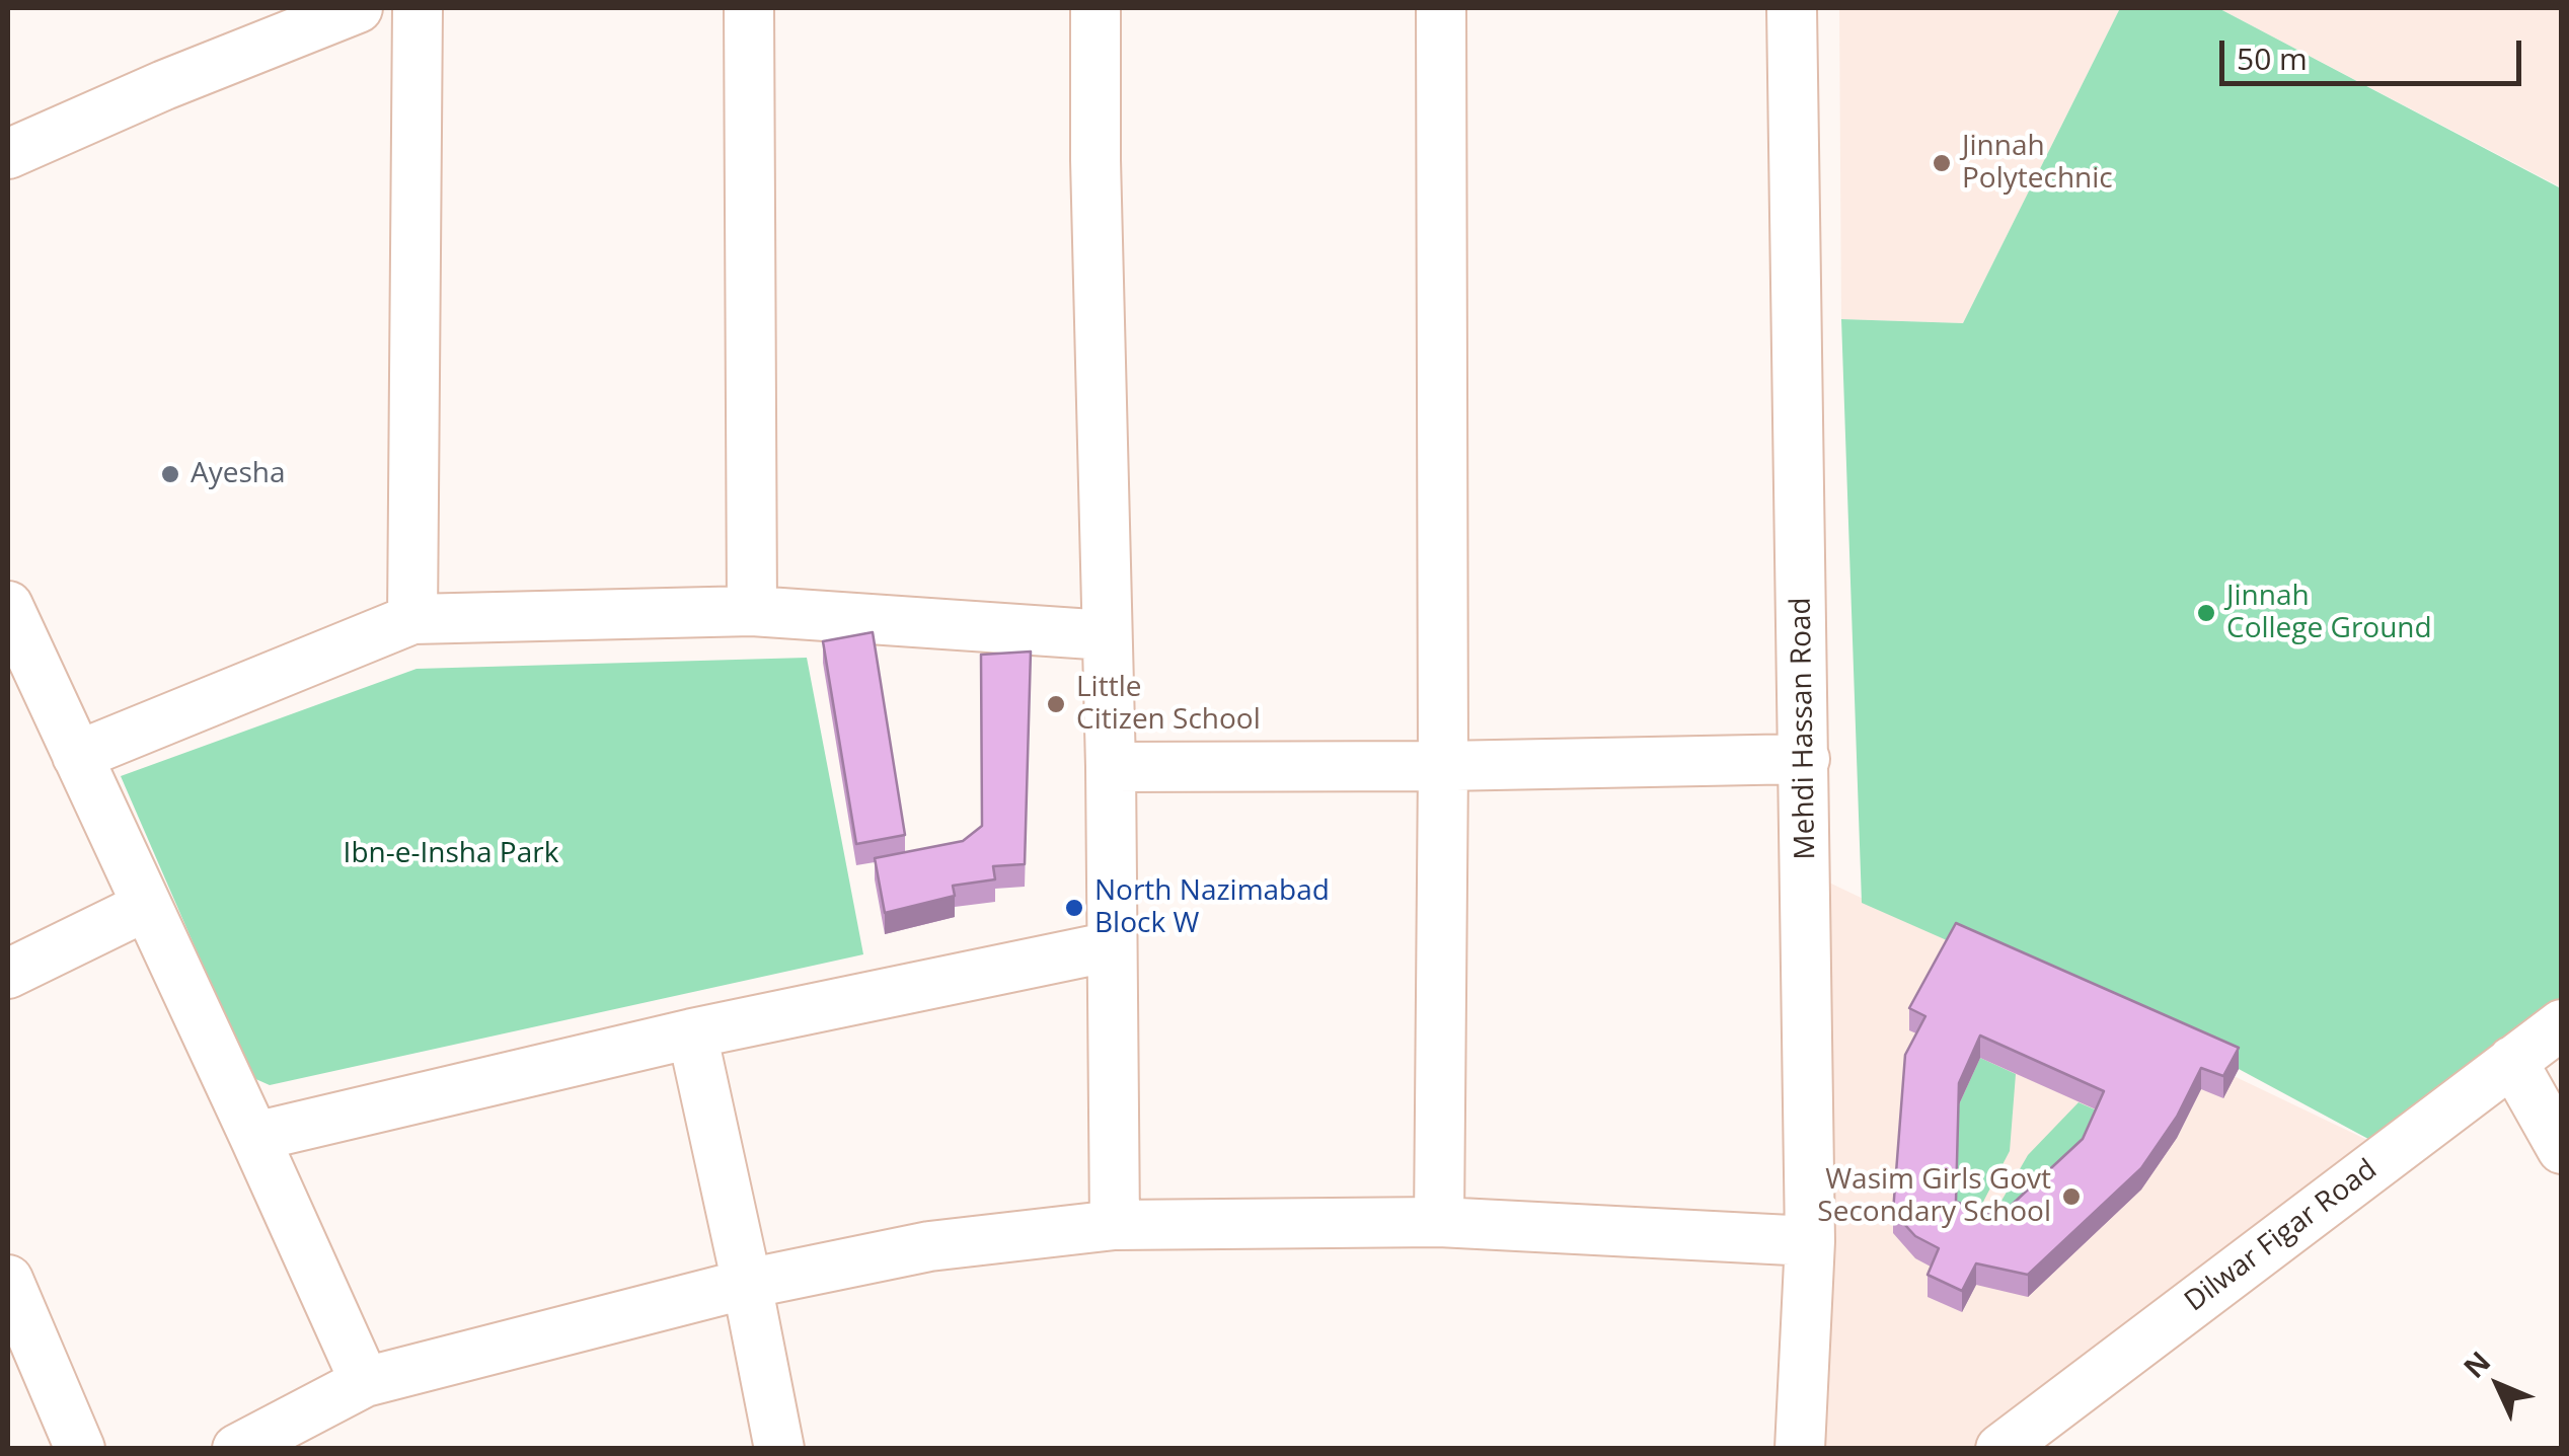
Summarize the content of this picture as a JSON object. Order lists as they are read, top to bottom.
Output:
{
  "streets": {
    "street": ["Mehdi Hassan Road", "Dilwar Figar Road"]
  },
  "parks": ["Ibn-e-Insha Park"],
  "places": [
    "Jinnah Polytechnic",
    "Ayesha",
    "Jinnah College Ground",
    "Little Citizen School",
    "North Nazimabad Block W",
    "Wasim Girls Govt Secondary School"
  ],
  "scale_bar": "50 m",
  "north": "top left"
}
